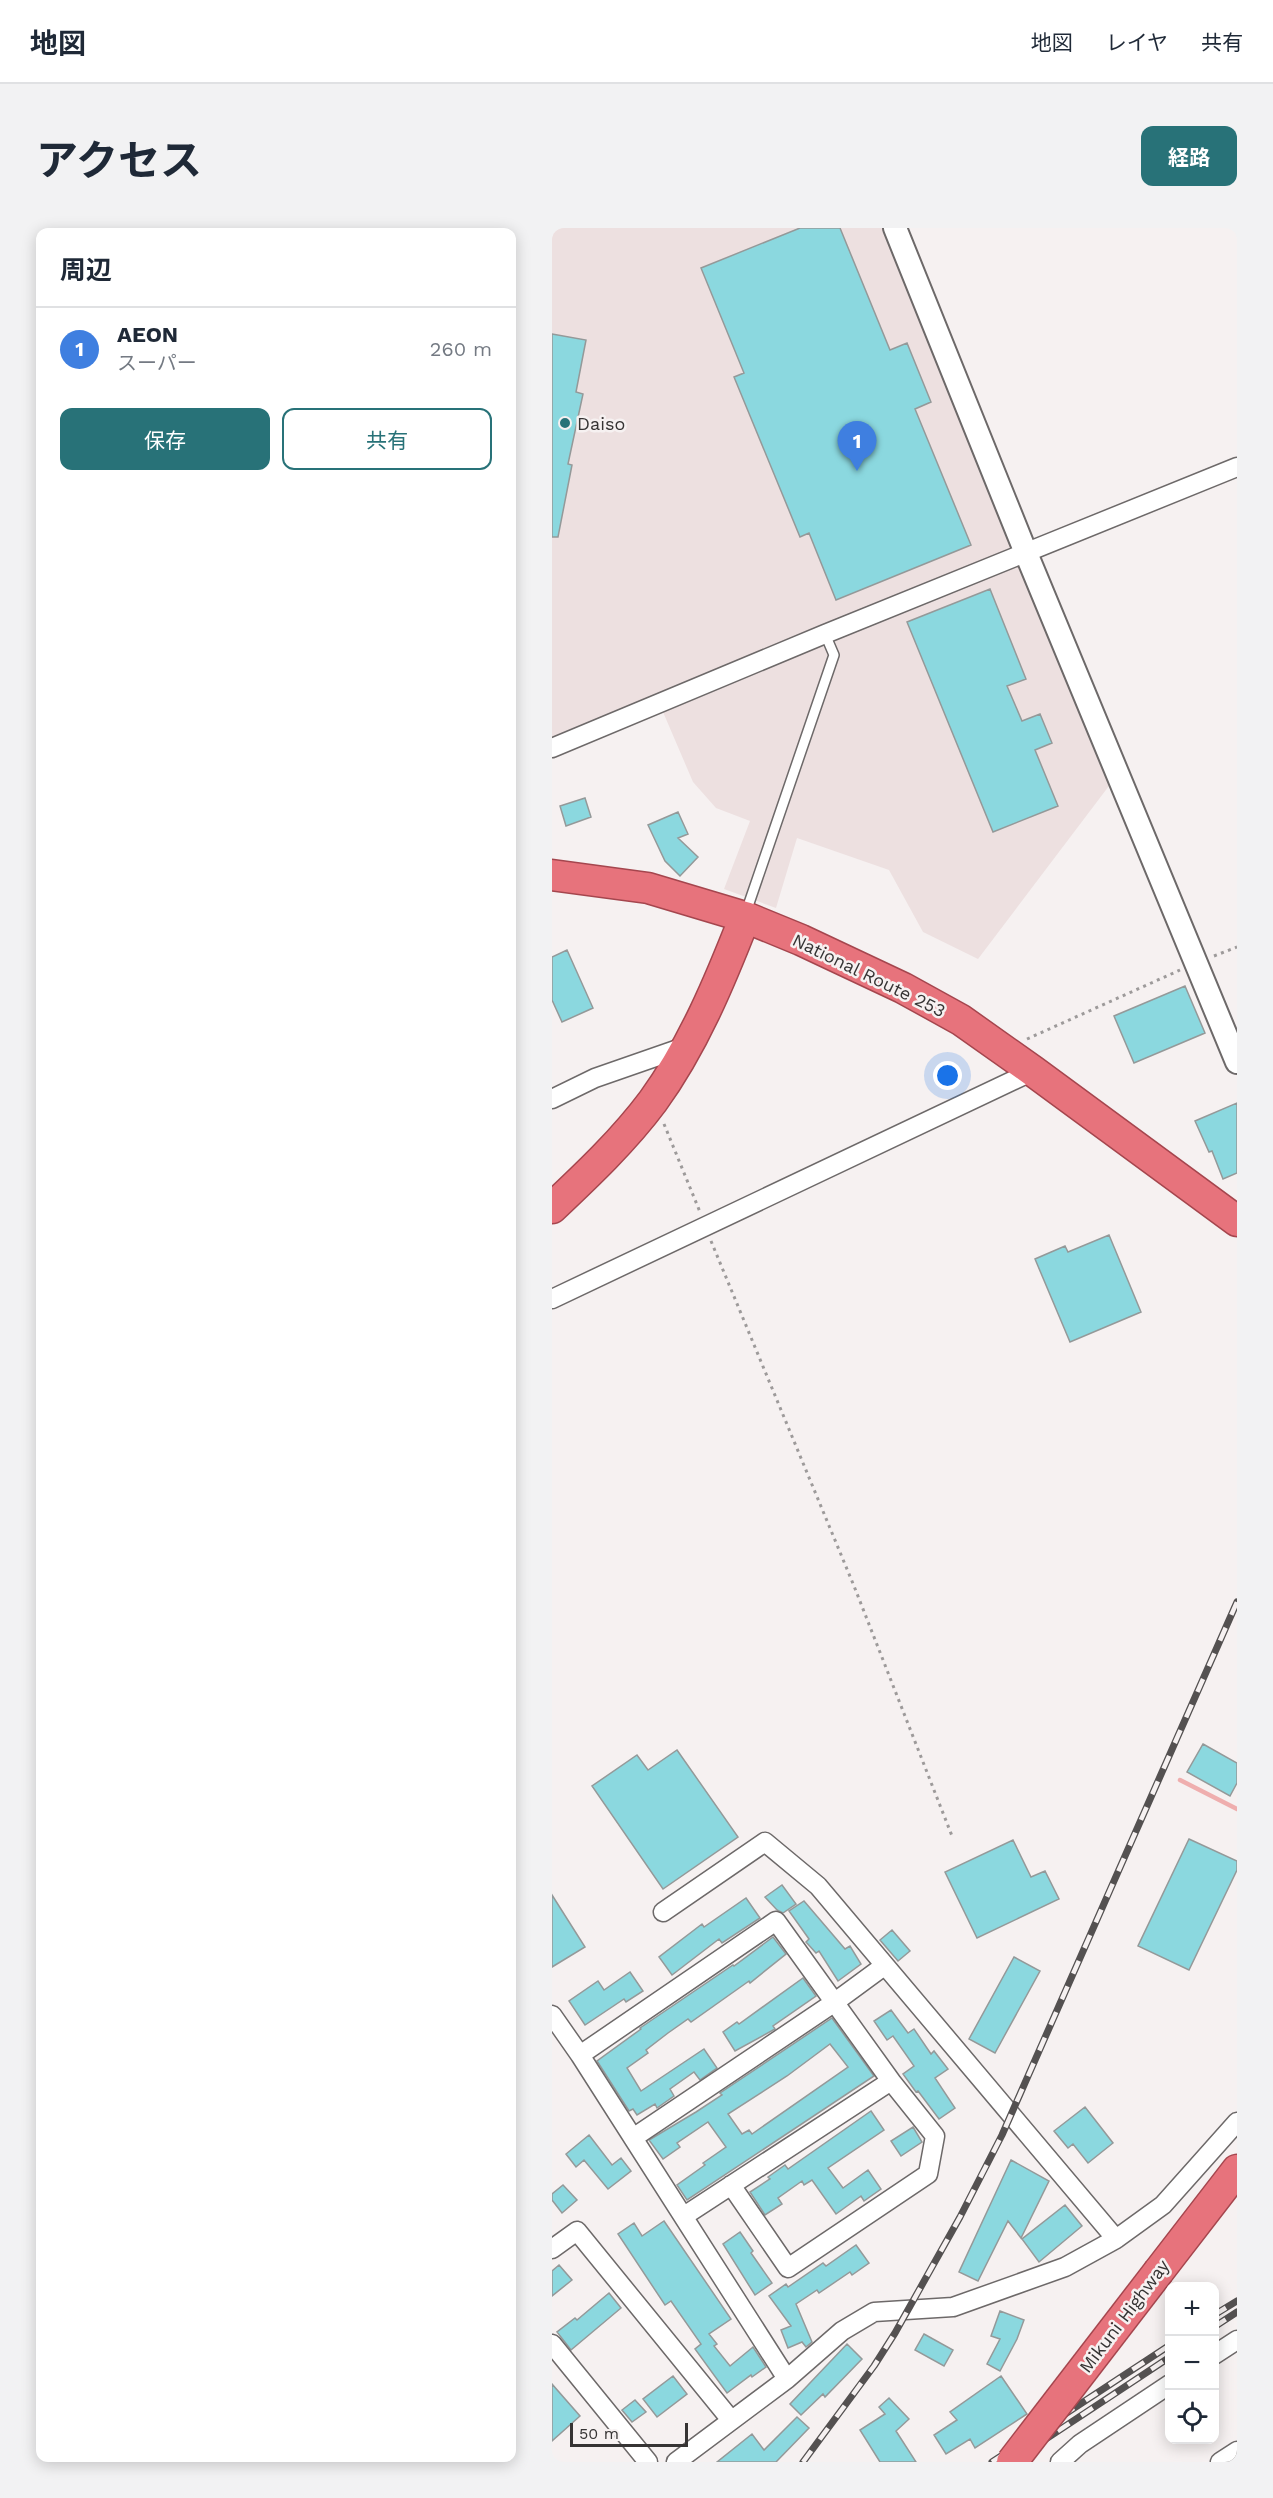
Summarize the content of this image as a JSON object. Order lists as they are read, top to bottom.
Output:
{
  "streets": {
    "highway": ["National Route 253", "Mikuni Highway"]
  },
  "places": ["Daiso"],
  "scale_bar": "50 m",
  "page": {
    "header": "地図",
    "nav": ["地図", "レイヤ", "共有"],
    "title": "アクセス",
    "buttons": [
      "経路",
      ["保存", "共有"]
    ],
    "heading": "周辺",
    "list": [
      {
        "mark": "1",
        "name": "AEON",
        "note": "スーパー",
        "value": "260 m"
      }
    ],
    "pins": "1",
    "map_buttons": ["+", "−"],
    "scale": "50 m"
  }
}
